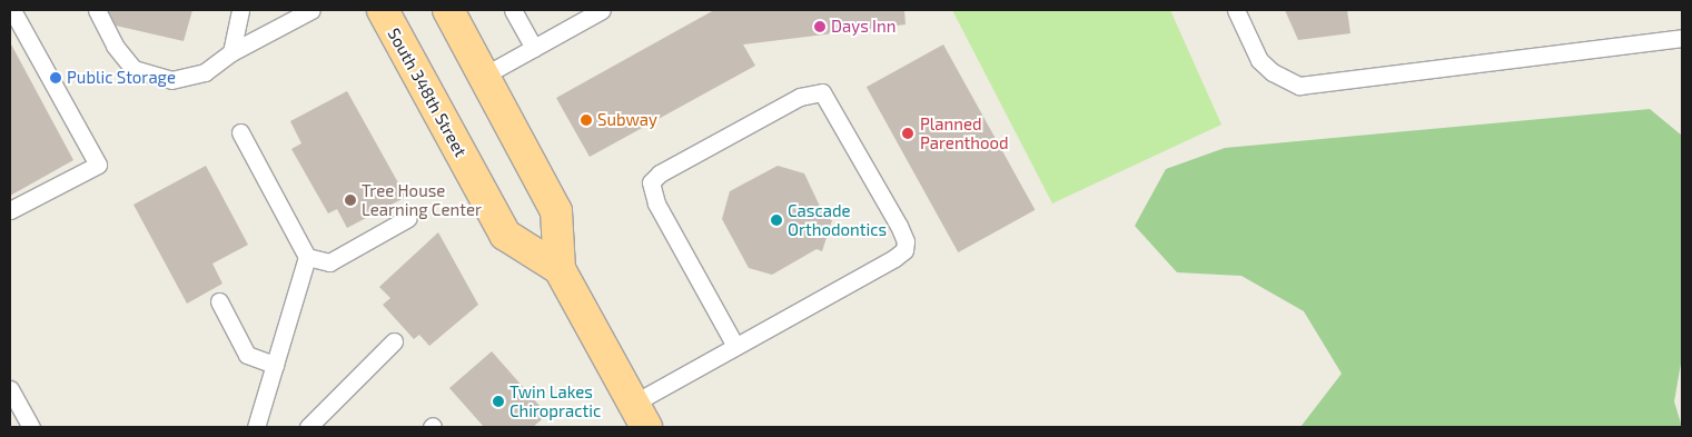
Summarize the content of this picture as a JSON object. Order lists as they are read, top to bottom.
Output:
{
  "streets": {
    "main road": ["South 348th Street"]
  },
  "places": [
    "Days Inn",
    "Public Storage",
    "Subway",
    "Planned Parenthood",
    "Tree House Learning Center",
    "Cascade Orthodontics",
    "Twin Lakes Chiropractic"
  ]
}
